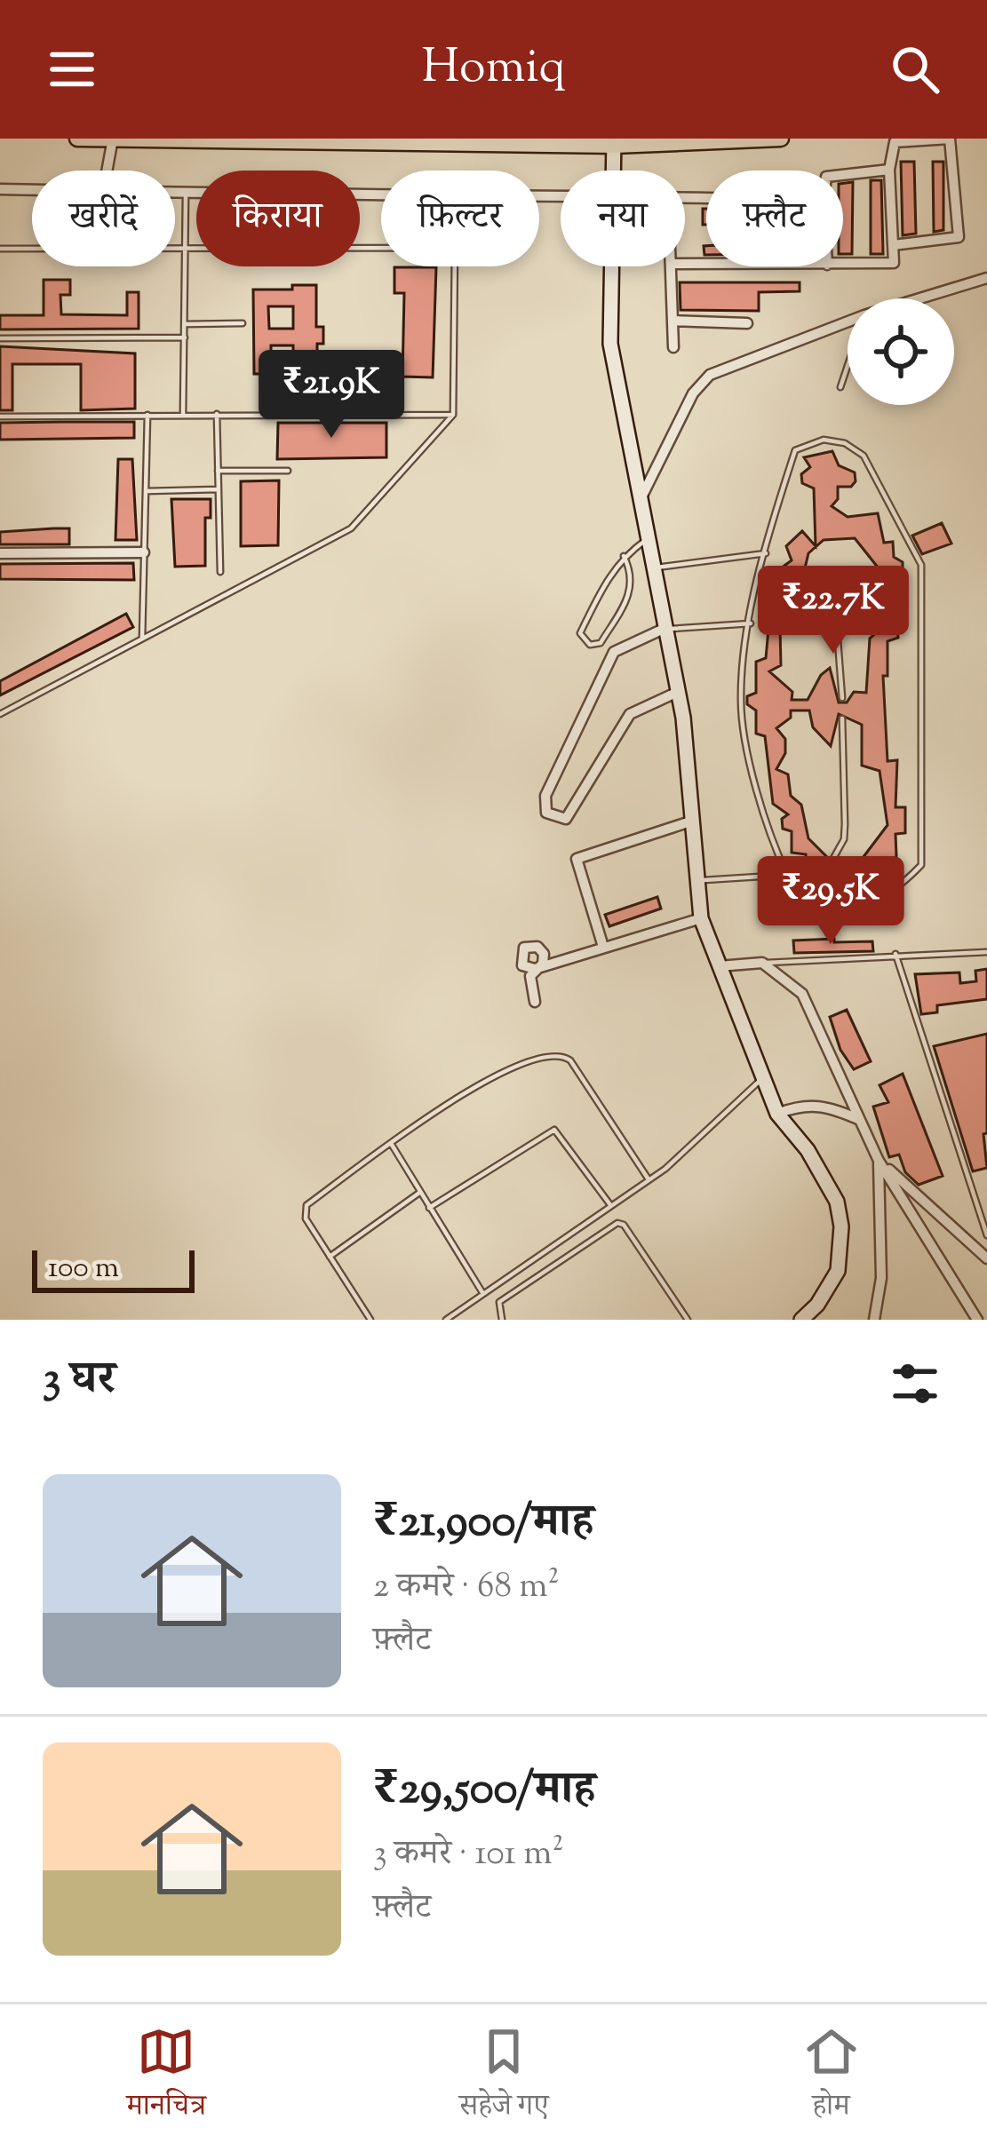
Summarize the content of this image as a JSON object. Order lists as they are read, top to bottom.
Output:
{
  "scale_bar": "100 m",
  "page": {
    "header": "Homiq",
    "chip": [
      "खरीदें",
      "किराया",
      "फ़िल्टर",
      "नया",
      "फ़्लैट"
    ],
    "price": ["₹21.9K", "₹22.7K", "₹29.5K"],
    "scale": "100 m",
    "heading": "3 घर",
    "list": [
      {
        "name": "₹21,900/माह",
        "note": "2 कमरे · 68 m² · फ़्लैट"
      },
      {
        "name": "₹29,500/माह",
        "note": "3 कमरे · 101 m² · फ़्लैट"
      }
    ],
    "tabs": ["मानचित्र", "सहेजे गए", "होम"]
  }
}
